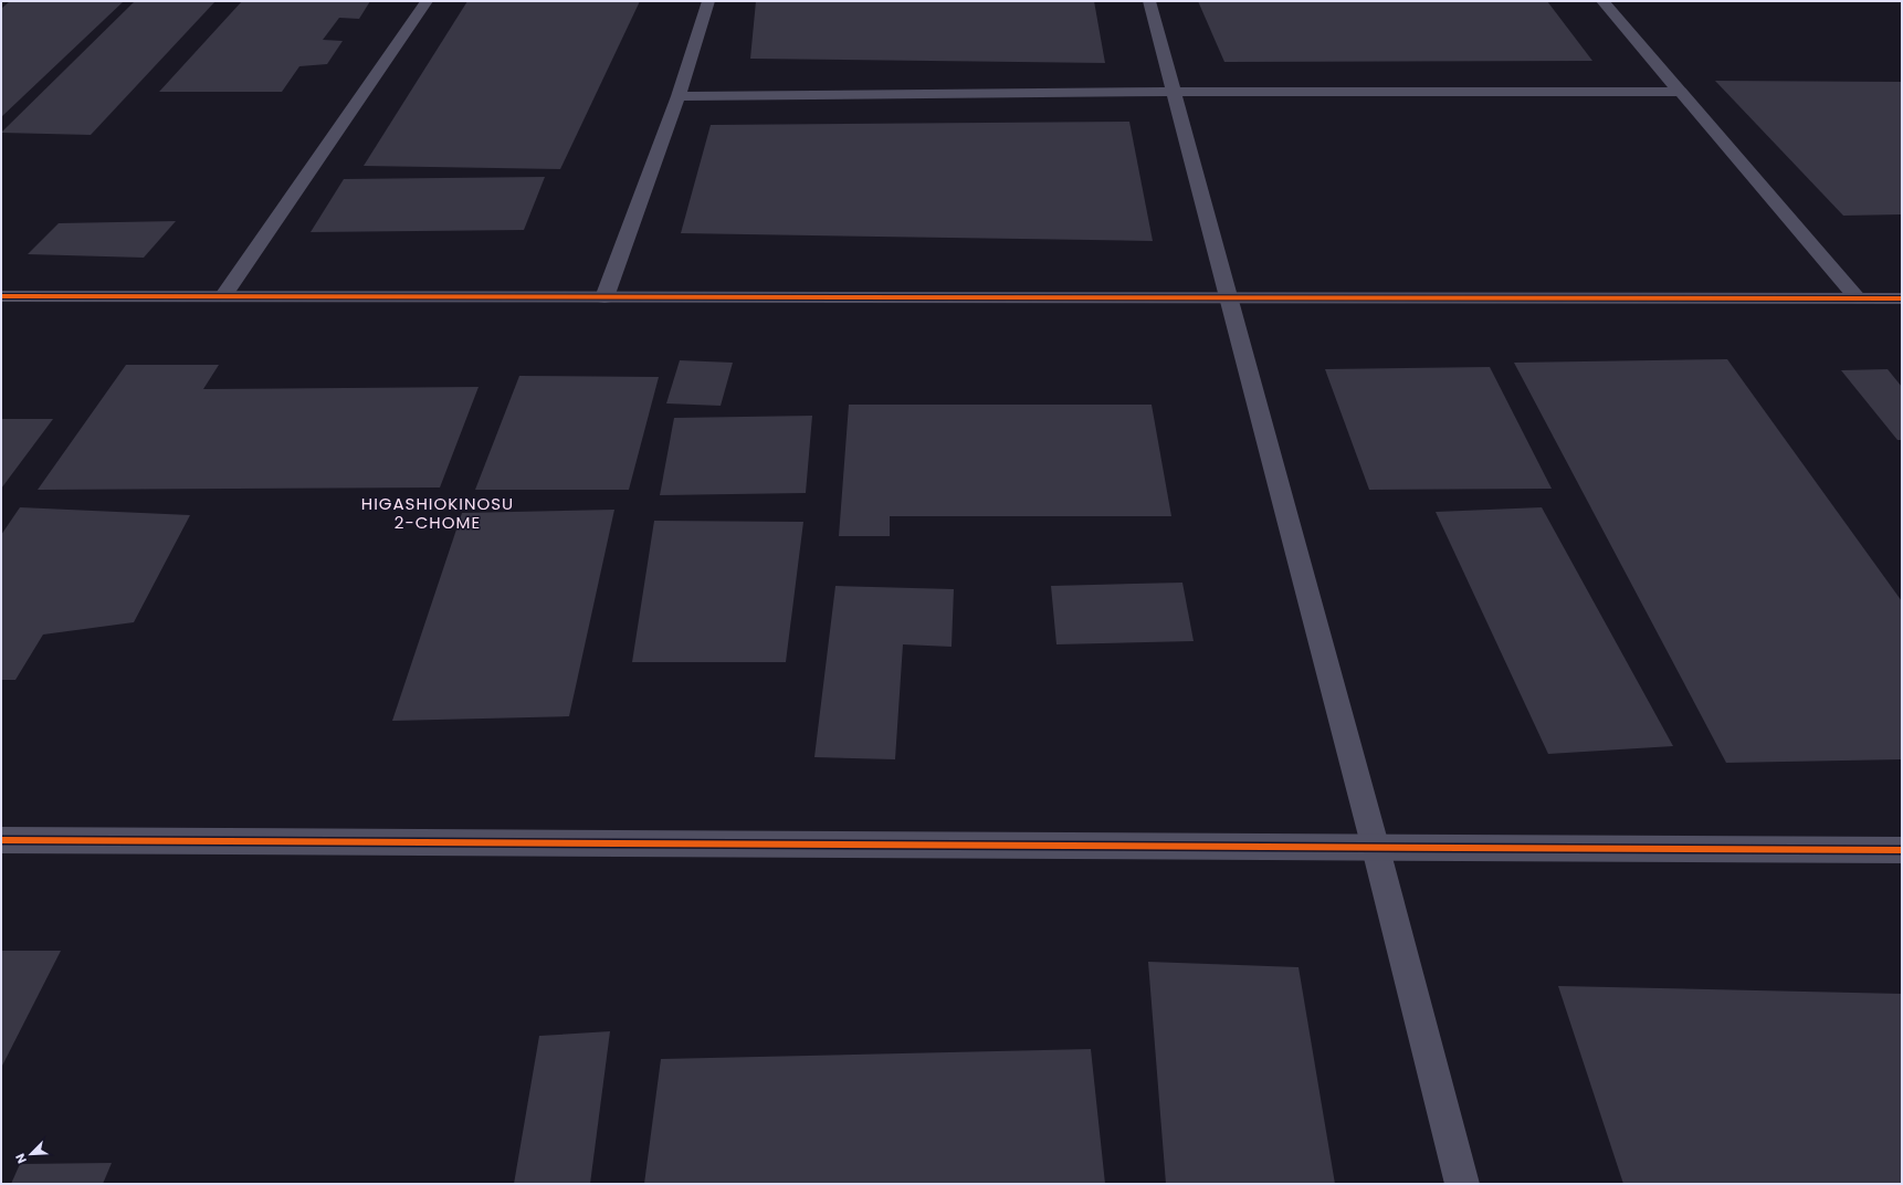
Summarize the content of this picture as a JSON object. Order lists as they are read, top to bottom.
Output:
{
  "districts": ["HIGASHIOKINOSU 2-CHOME"],
  "north": "bottom left"
}
